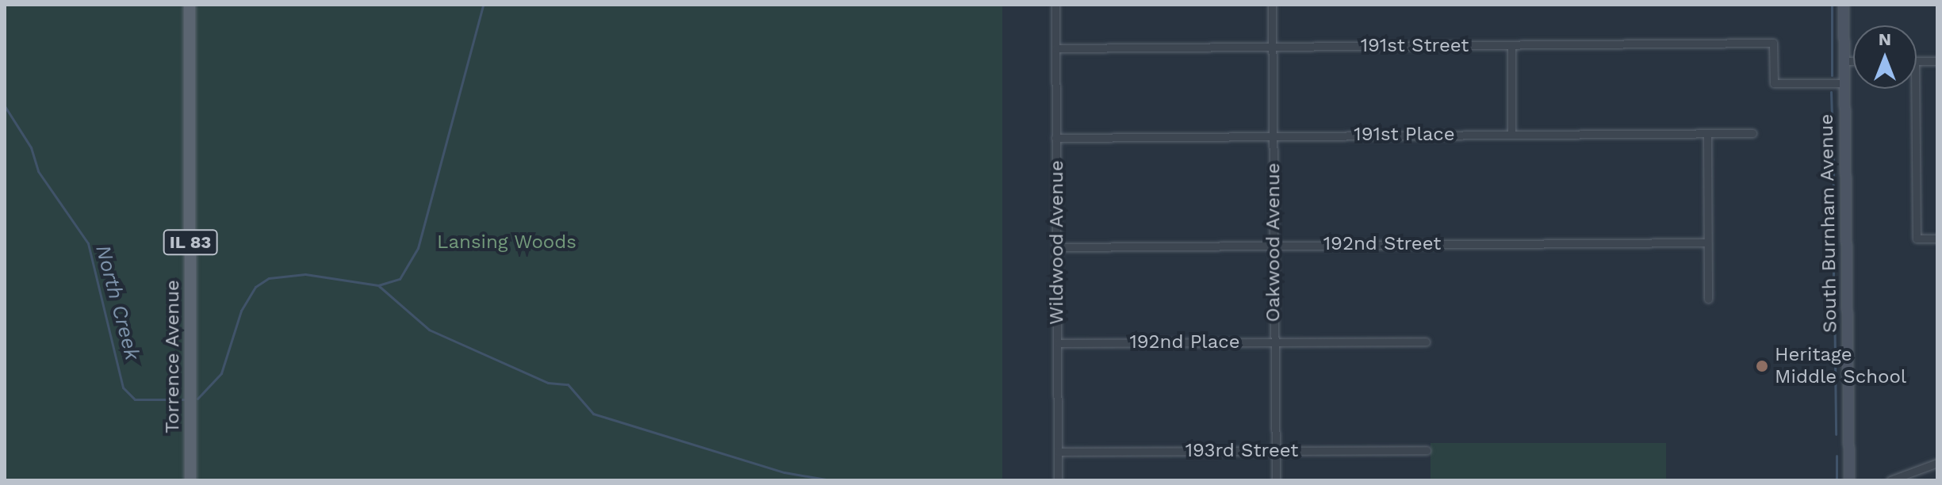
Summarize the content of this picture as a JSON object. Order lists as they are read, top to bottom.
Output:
{
  "streets": {
    "main road": ["South Burnham Avenue", "IL 83", "Torrence Avenue"],
    "street": [
      "191st Street",
      "191st Place",
      "Wildwood Avenue",
      "Oakwood Avenue",
      "192nd Street",
      "192nd Place",
      "193rd Street"
    ]
  },
  "crossings": [
    ["191st Street", "South Burnham Avenue"],
    ["191st Street", "Wildwood Avenue"],
    ["191st Street", "Oakwood Avenue"],
    ["191st Place", "Wildwood Avenue"],
    ["191st Place", "Oakwood Avenue"],
    ["Wildwood Avenue", "192nd Street"],
    ["Wildwood Avenue", "192nd Place"],
    ["Wildwood Avenue", "193rd Street"],
    ["Oakwood Avenue", "192nd Street"],
    ["Oakwood Avenue", "192nd Place"],
    ["Oakwood Avenue", "193rd Street"]
  ],
  "water": ["North Creek"],
  "parks": ["Lansing Woods"],
  "places": ["Heritage Middle School"],
  "north": "top"
}
